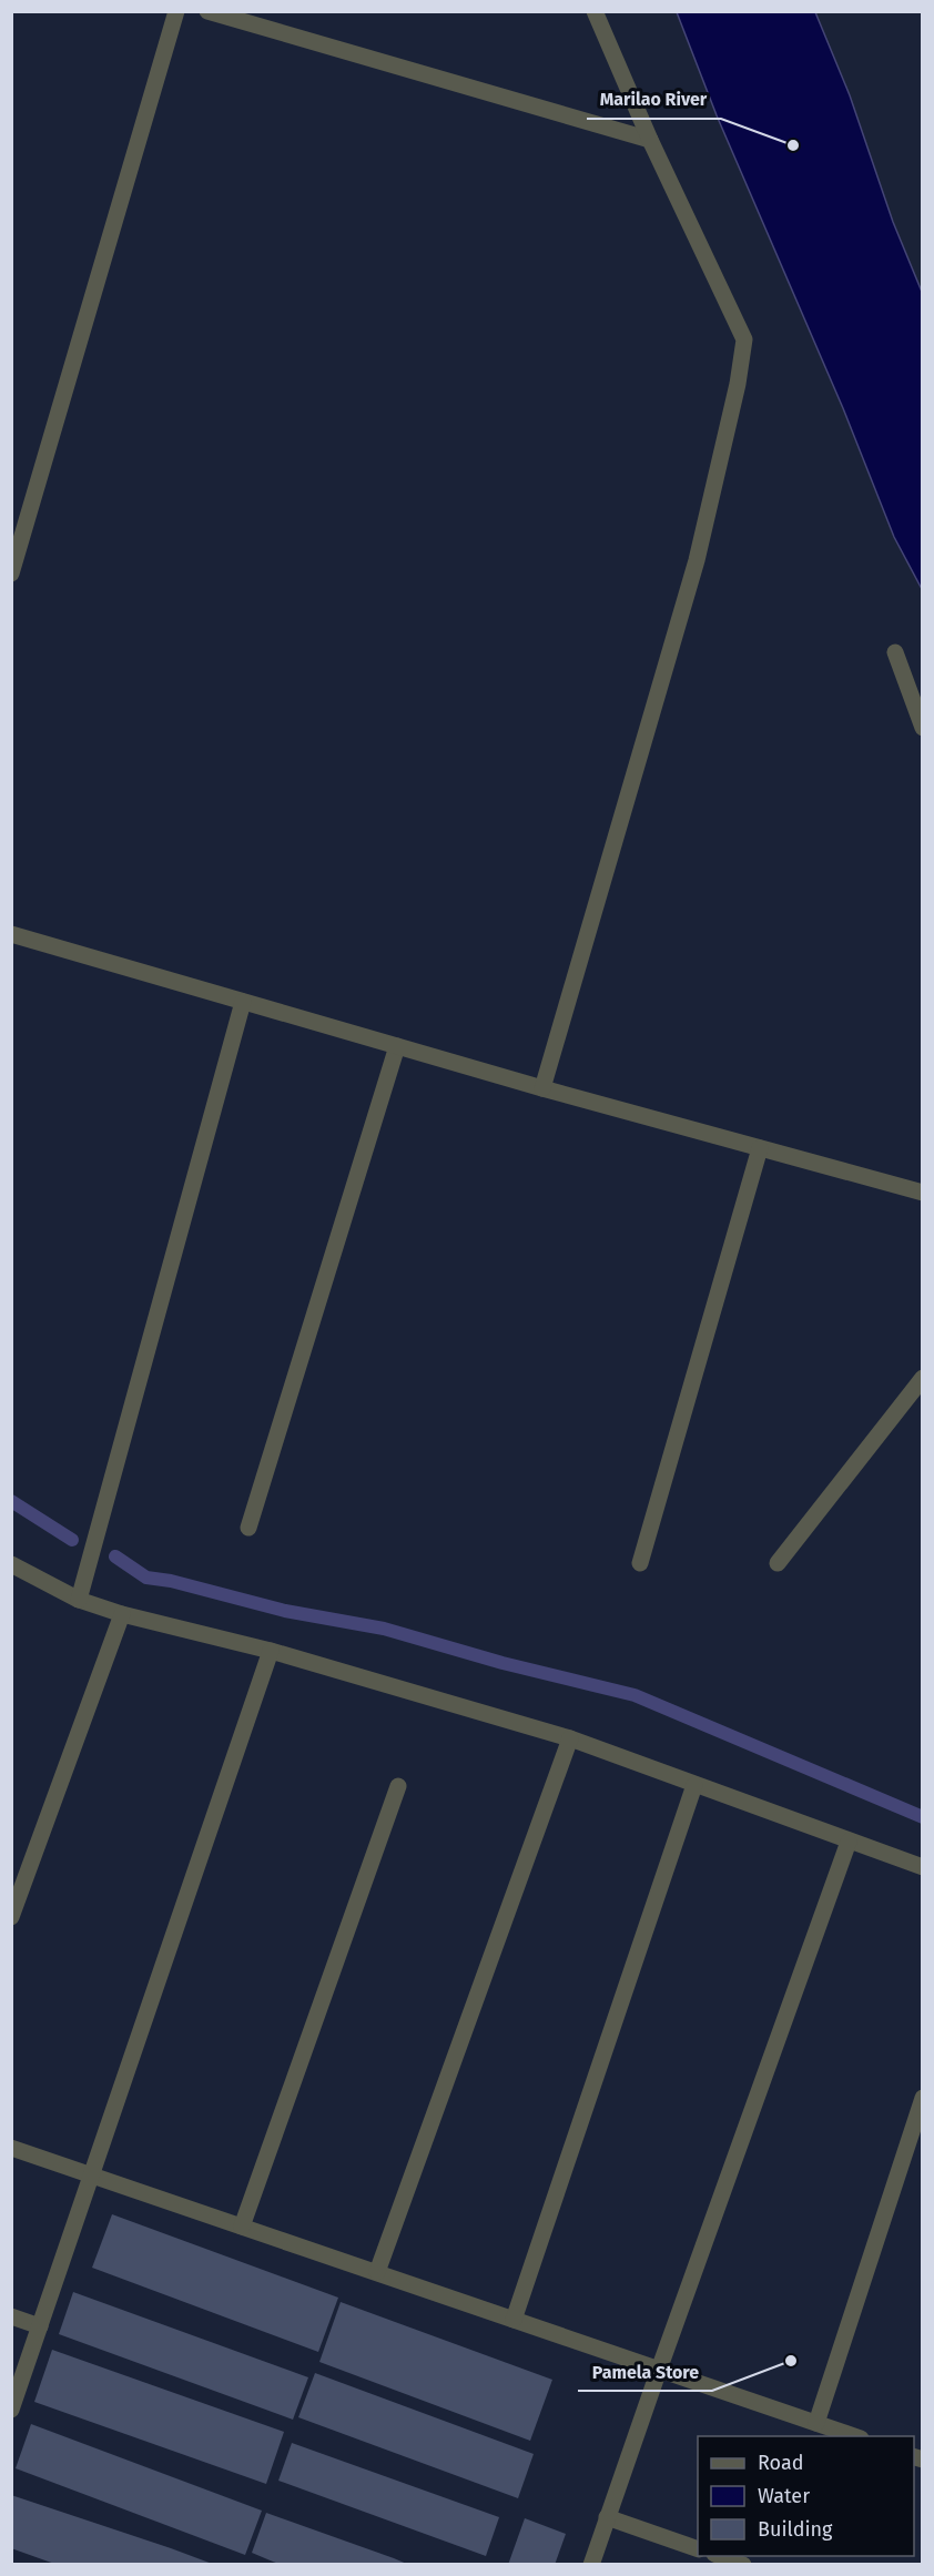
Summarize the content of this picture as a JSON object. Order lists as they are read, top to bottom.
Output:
{
  "places": ["Marilao River", "Pamela Store"],
  "legend": ["Road", "Water", "Building"]
}
